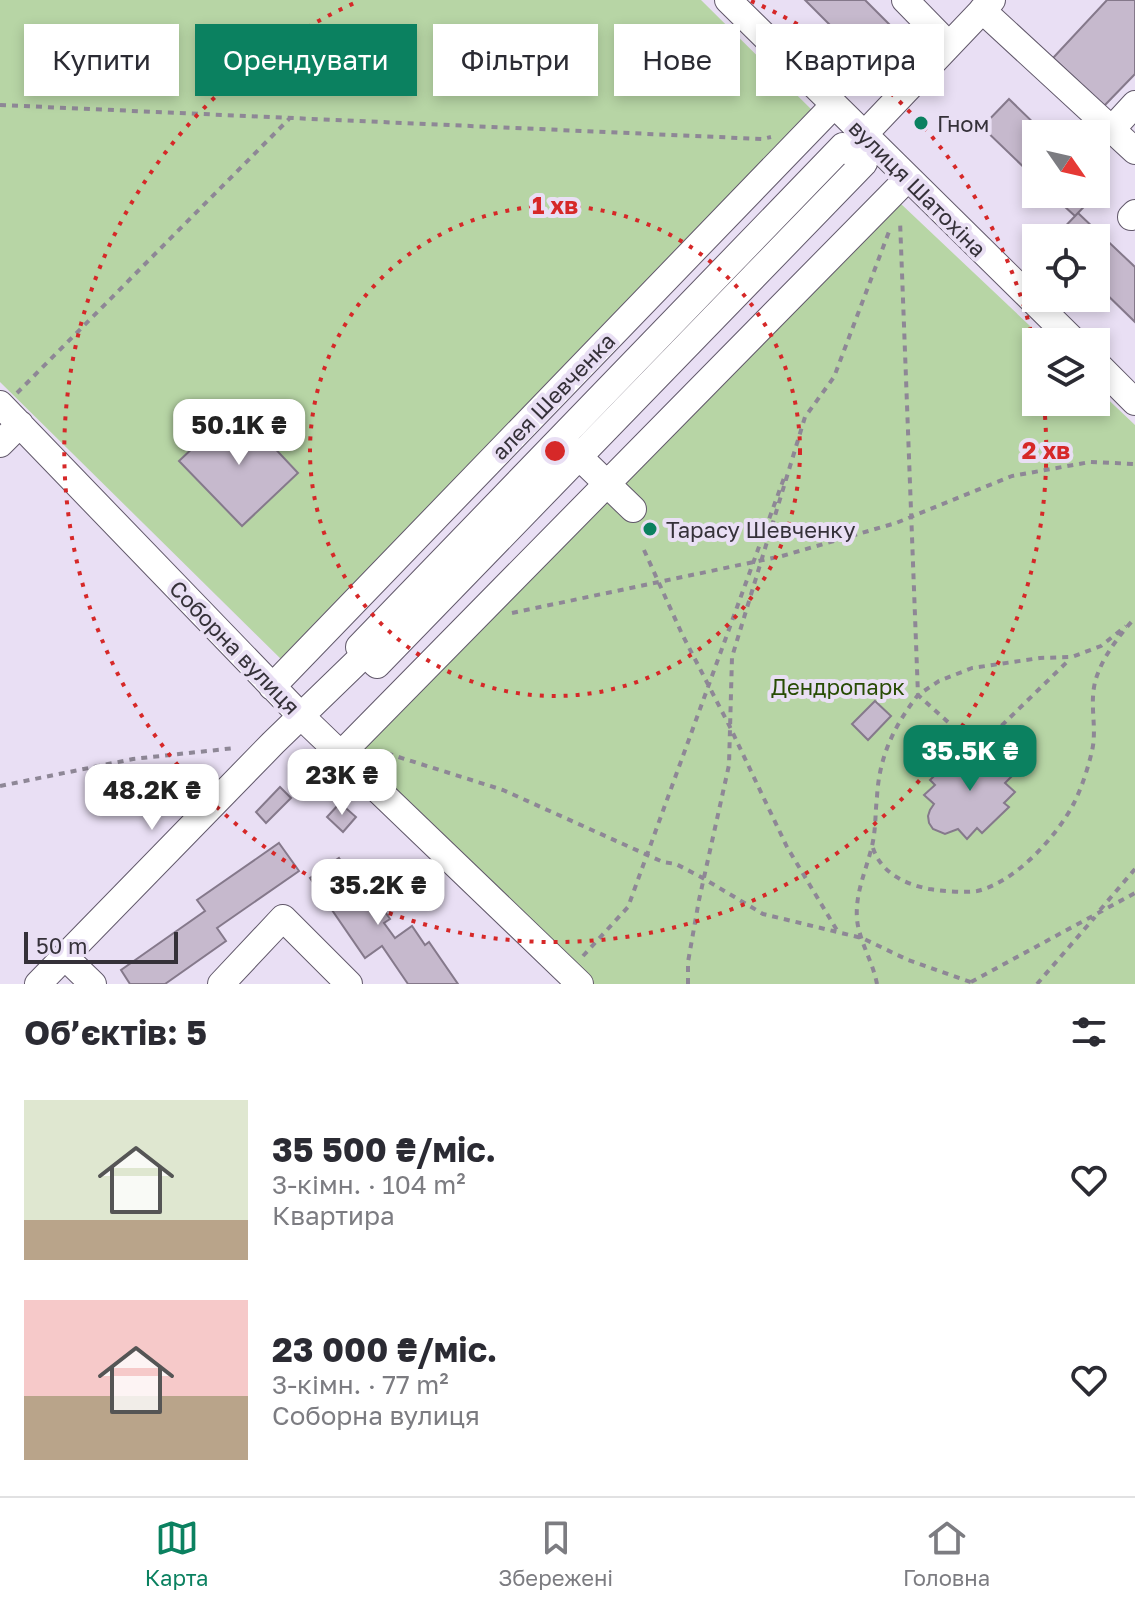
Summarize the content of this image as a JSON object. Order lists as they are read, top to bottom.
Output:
{
  "streets": {
    "street": ["вулиця Шатохіна", "алея Шевченка", "Соборна вулиця"]
  },
  "crossings": [
    ["вулиця Шатохіна", "алея Шевченка"],
    ["алея Шевченка", "Соборна вулиця"]
  ],
  "parks": ["Дендропарк"],
  "places": ["Гном", "Тарасу Шевченку"],
  "scale_bar": "50 m",
  "north": "bottom right",
  "page": {
    "chip": [
      "Купити",
      "Орендувати",
      "Фільтри",
      "Нове",
      "Квартира"
    ],
    "price": [
      "50.1K ₴",
      "35.5K ₴",
      "23K ₴",
      "48.2K ₴",
      "35.2K ₴"
    ],
    "scale": "50 m",
    "heading": "Об’єктів: 5",
    "list": [
      {
        "name": "35 500 ₴/міс.",
        "note": "3-кімн. · 104 m² · Квартира"
      },
      {
        "name": "23 000 ₴/міс.",
        "note": "3-кімн. · 77 m² · Соборна вулиця"
      }
    ],
    "tabs": ["Карта", "Збережені", "Головна"]
  },
  "rings": ["1 хв", "2 хв"]
}
